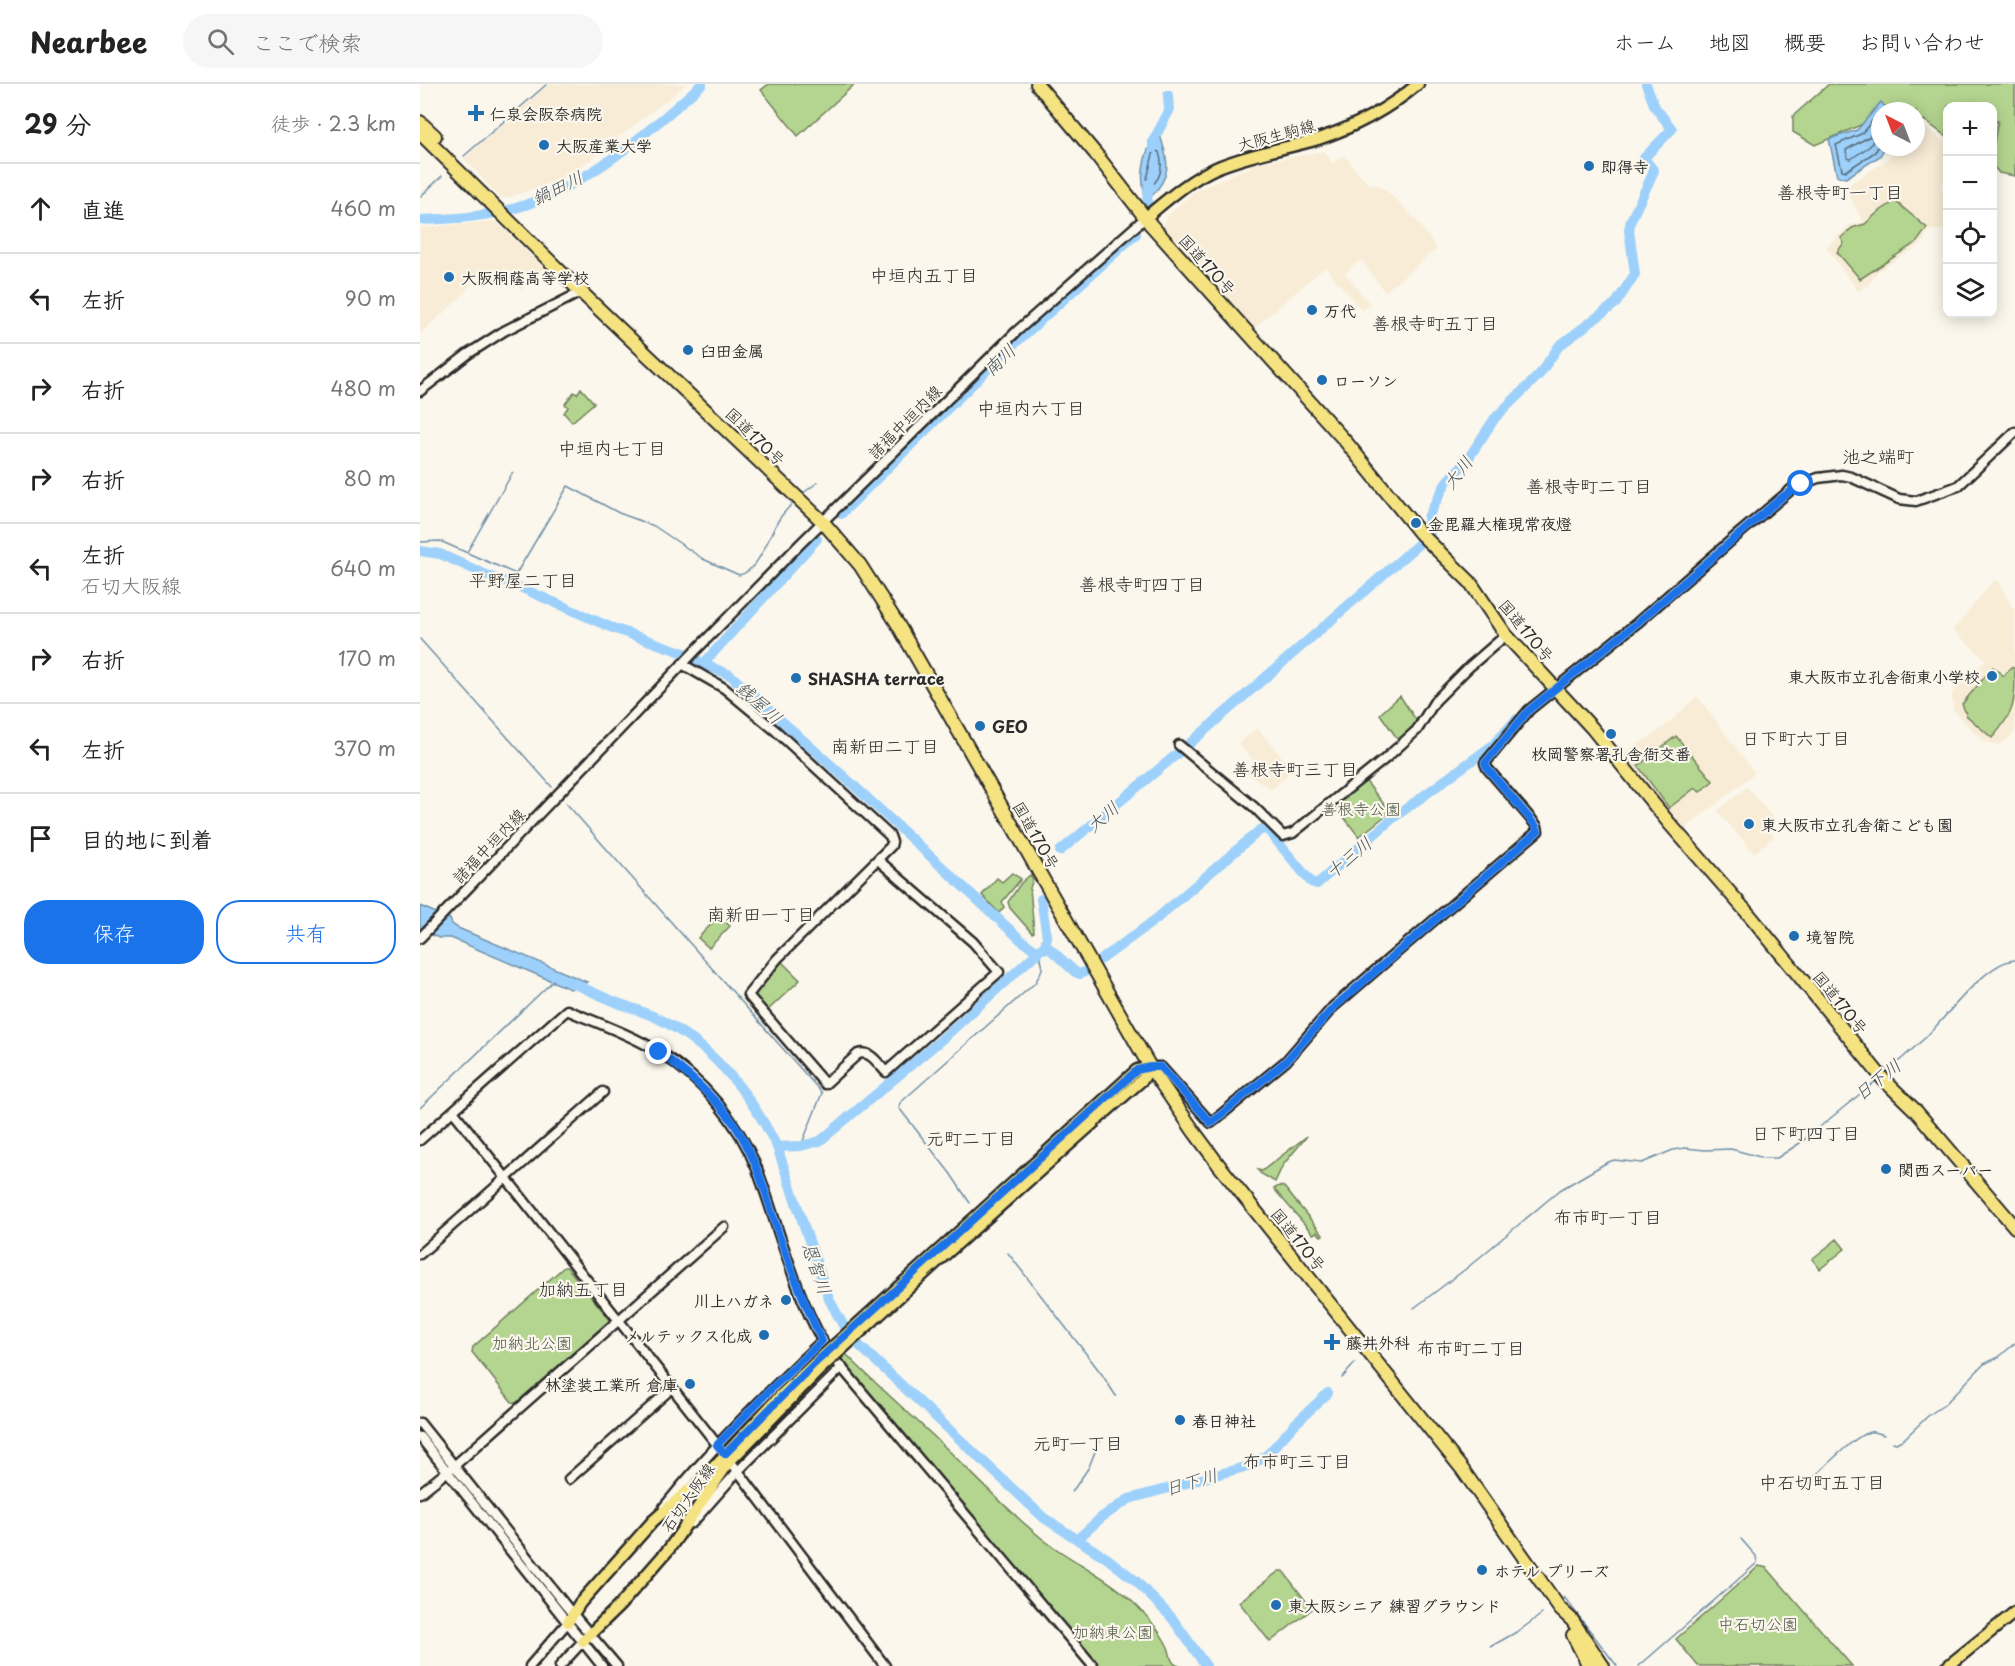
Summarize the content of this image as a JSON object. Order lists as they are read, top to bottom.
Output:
{
  "streets": {
    "highway": ["国道170号"],
    "main road": ["大阪生駒線", "石切大阪線"],
    "street": ["諸福中垣内線"]
  },
  "crossings": [
    ["大阪生駒線", "国道170号"],
    ["大阪生駒線", "諸福中垣内線"],
    ["国道170号", "諸福中垣内線"],
    ["国道170号", "石切大阪線"]
  ],
  "districts": [
    "善根寺町一丁目",
    "中垣内五丁目",
    "善根寺町五丁目",
    "中垣内六丁目",
    "中垣内七丁目",
    "池之端町",
    "善根寺町二丁目",
    "平野屋二丁目",
    "善根寺町四丁目",
    "日下町六丁目",
    "南新田二丁目",
    "善根寺町三丁目",
    "南新田一丁目",
    "日下町四丁目",
    "元町二丁目",
    "布市町一丁目",
    "加納五丁目",
    "布市町二丁目",
    "元町一丁目",
    "布市町三丁目",
    "中石切町五丁目"
  ],
  "water": [
    "鍋田川",
    "南川",
    "大川",
    "銭屋川",
    "十三川",
    "日下川",
    "恩智川"
  ],
  "parks": [
    "善根寺公園",
    "加納北公園",
    "中石切公園",
    "加納東公園"
  ],
  "places": {
    "health": ["仁泉会阪奈病院", "藤井外科"],
    "other": [
      "大阪産業大学",
      "即得寺",
      "大阪桐蔭高等学校",
      "万代",
      "臼田金属",
      "ローソン",
      "金毘羅大権現常夜燈",
      "東大阪市立孔舎衙東小学校",
      "SHASHA terrace",
      "GEO",
      "枚岡警察署孔舎衙交番",
      "東大阪市立孔舎衛こども園",
      "境智院",
      "関西スーパー",
      "川上ハガネ",
      "メルテックス化成",
      "林塗装工業所 倉庫",
      "春日神社",
      "ホテル プリーズ",
      "東大阪シニア 練習グラウンド"
    ]
  },
  "north": "top left",
  "page": {
    "header": "Nearbee",
    "search": "ここで検索",
    "nav": [
      "ホーム",
      "地図",
      "概要",
      "お問い合わせ"
    ],
    "heading": ["29 分", "徒歩 · 2.3 km"],
    "map_buttons": ["+", "−"],
    "list": [
      ["直進", "460 m"],
      ["左折", "90 m"],
      ["右折", "480 m"],
      ["右折", "80 m"],
      ["左折", "石切大阪線", "640 m"],
      ["右折", "170 m"],
      ["左折", "370 m"],
      "目的地に到着"
    ],
    "buttons": ["保存", "共有"]
  }
}
